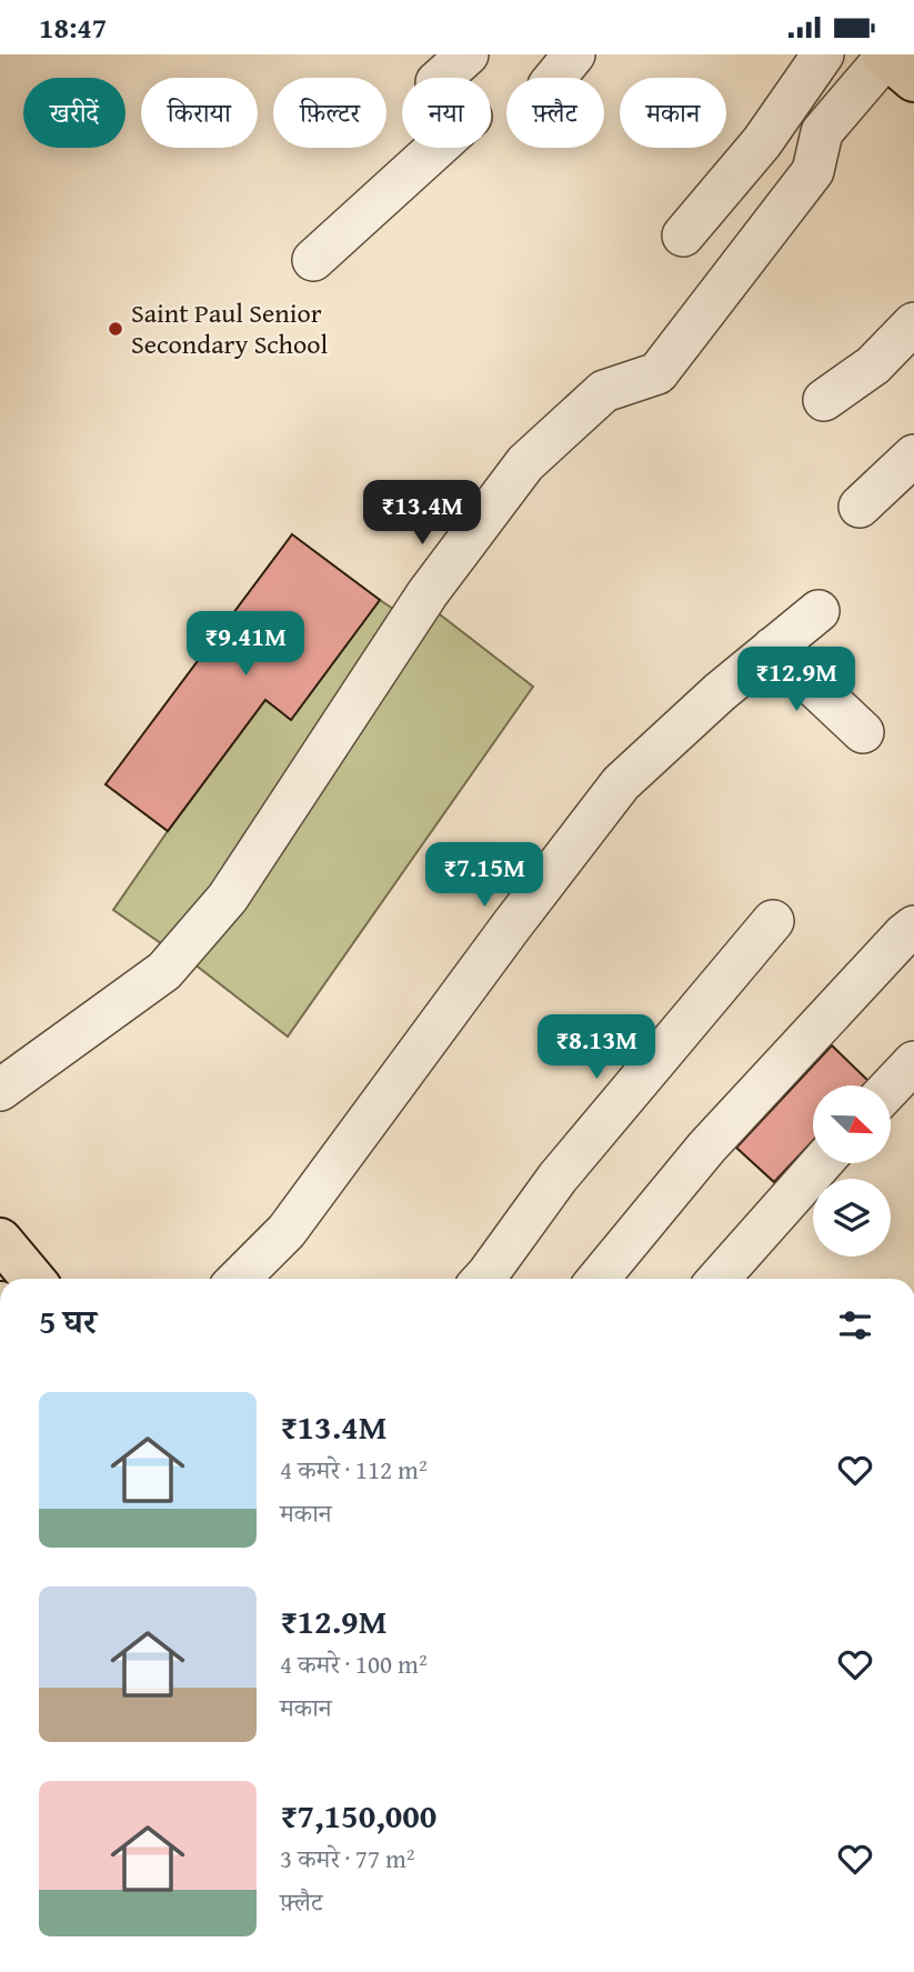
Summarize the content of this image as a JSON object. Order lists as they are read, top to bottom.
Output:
{
  "places": ["Saint Paul Senior Secondary School"],
  "north": "bottom right",
  "page": {
    "status": "18:47",
    "chip": [
      "खरीदें",
      "किराया",
      "फ़िल्टर",
      "नया",
      "फ़्लैट",
      "मकान"
    ],
    "price": [
      "₹13.4M",
      "₹9.41M",
      "₹12.9M",
      "₹7.15M",
      "₹8.13M"
    ],
    "heading": "5 घर",
    "list": [
      {
        "name": "₹13.4M",
        "note": "4 कमरे · 112 m² · मकान"
      },
      {
        "name": "₹12.9M",
        "note": "4 कमरे · 100 m² · मकान"
      },
      {
        "name": "₹7,150,000",
        "note": "3 कमरे · 77 m² · फ़्लैट"
      }
    ]
  }
}
